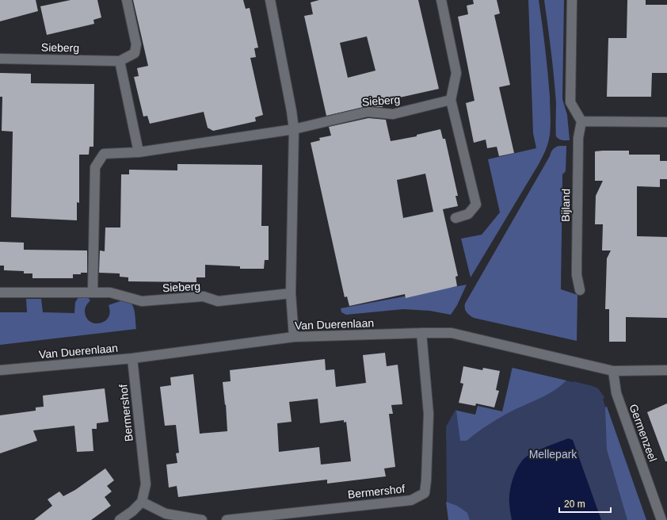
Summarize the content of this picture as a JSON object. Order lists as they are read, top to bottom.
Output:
{
  "streets": {
    "street": [
      "Sieberg",
      "Bijland",
      "Van Duerenlaan",
      "Bermershof",
      "Germenzeel"
    ]
  },
  "crossings": [
    ["Van Duerenlaan", "Bermershof"],
    ["Van Duerenlaan", "Germenzeel"]
  ],
  "parks": ["Mellepark"],
  "scale_bar": "20 m"
}
